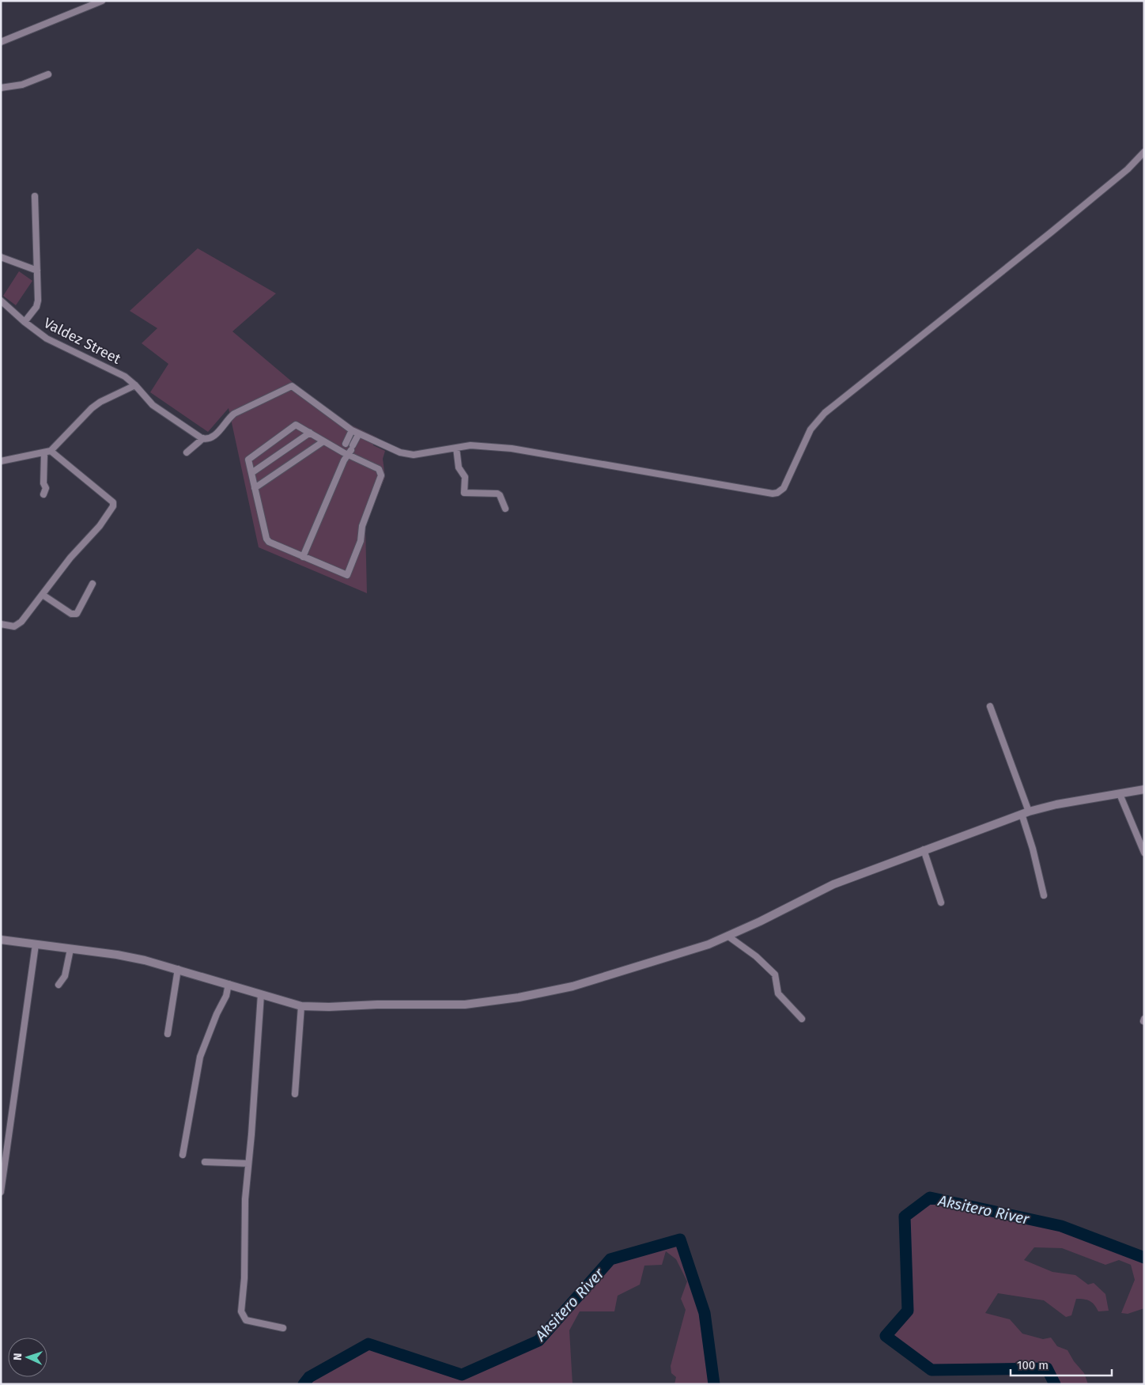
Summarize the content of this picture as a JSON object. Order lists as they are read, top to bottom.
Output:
{
  "streets": {
    "street": ["Valdez Street"]
  },
  "water": ["Aksitero River"],
  "scale_bar": "100 m",
  "north": "left"
}
